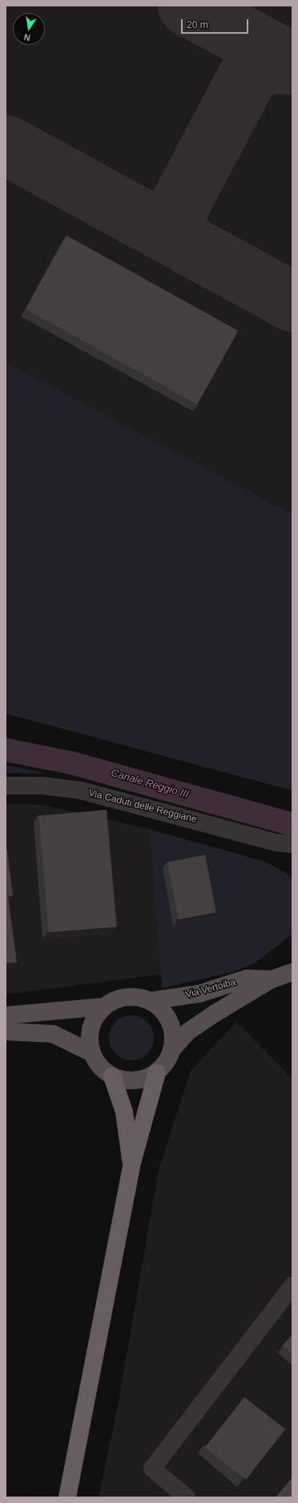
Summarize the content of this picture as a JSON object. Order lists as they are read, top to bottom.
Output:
{
  "streets": {
    "main road": ["Via Vertoiba"],
    "street": ["Via Caduti delle Reggiane"]
  },
  "water": ["Canale Reggio III"],
  "scale_bar": "20 m",
  "north": "bottom"
}
